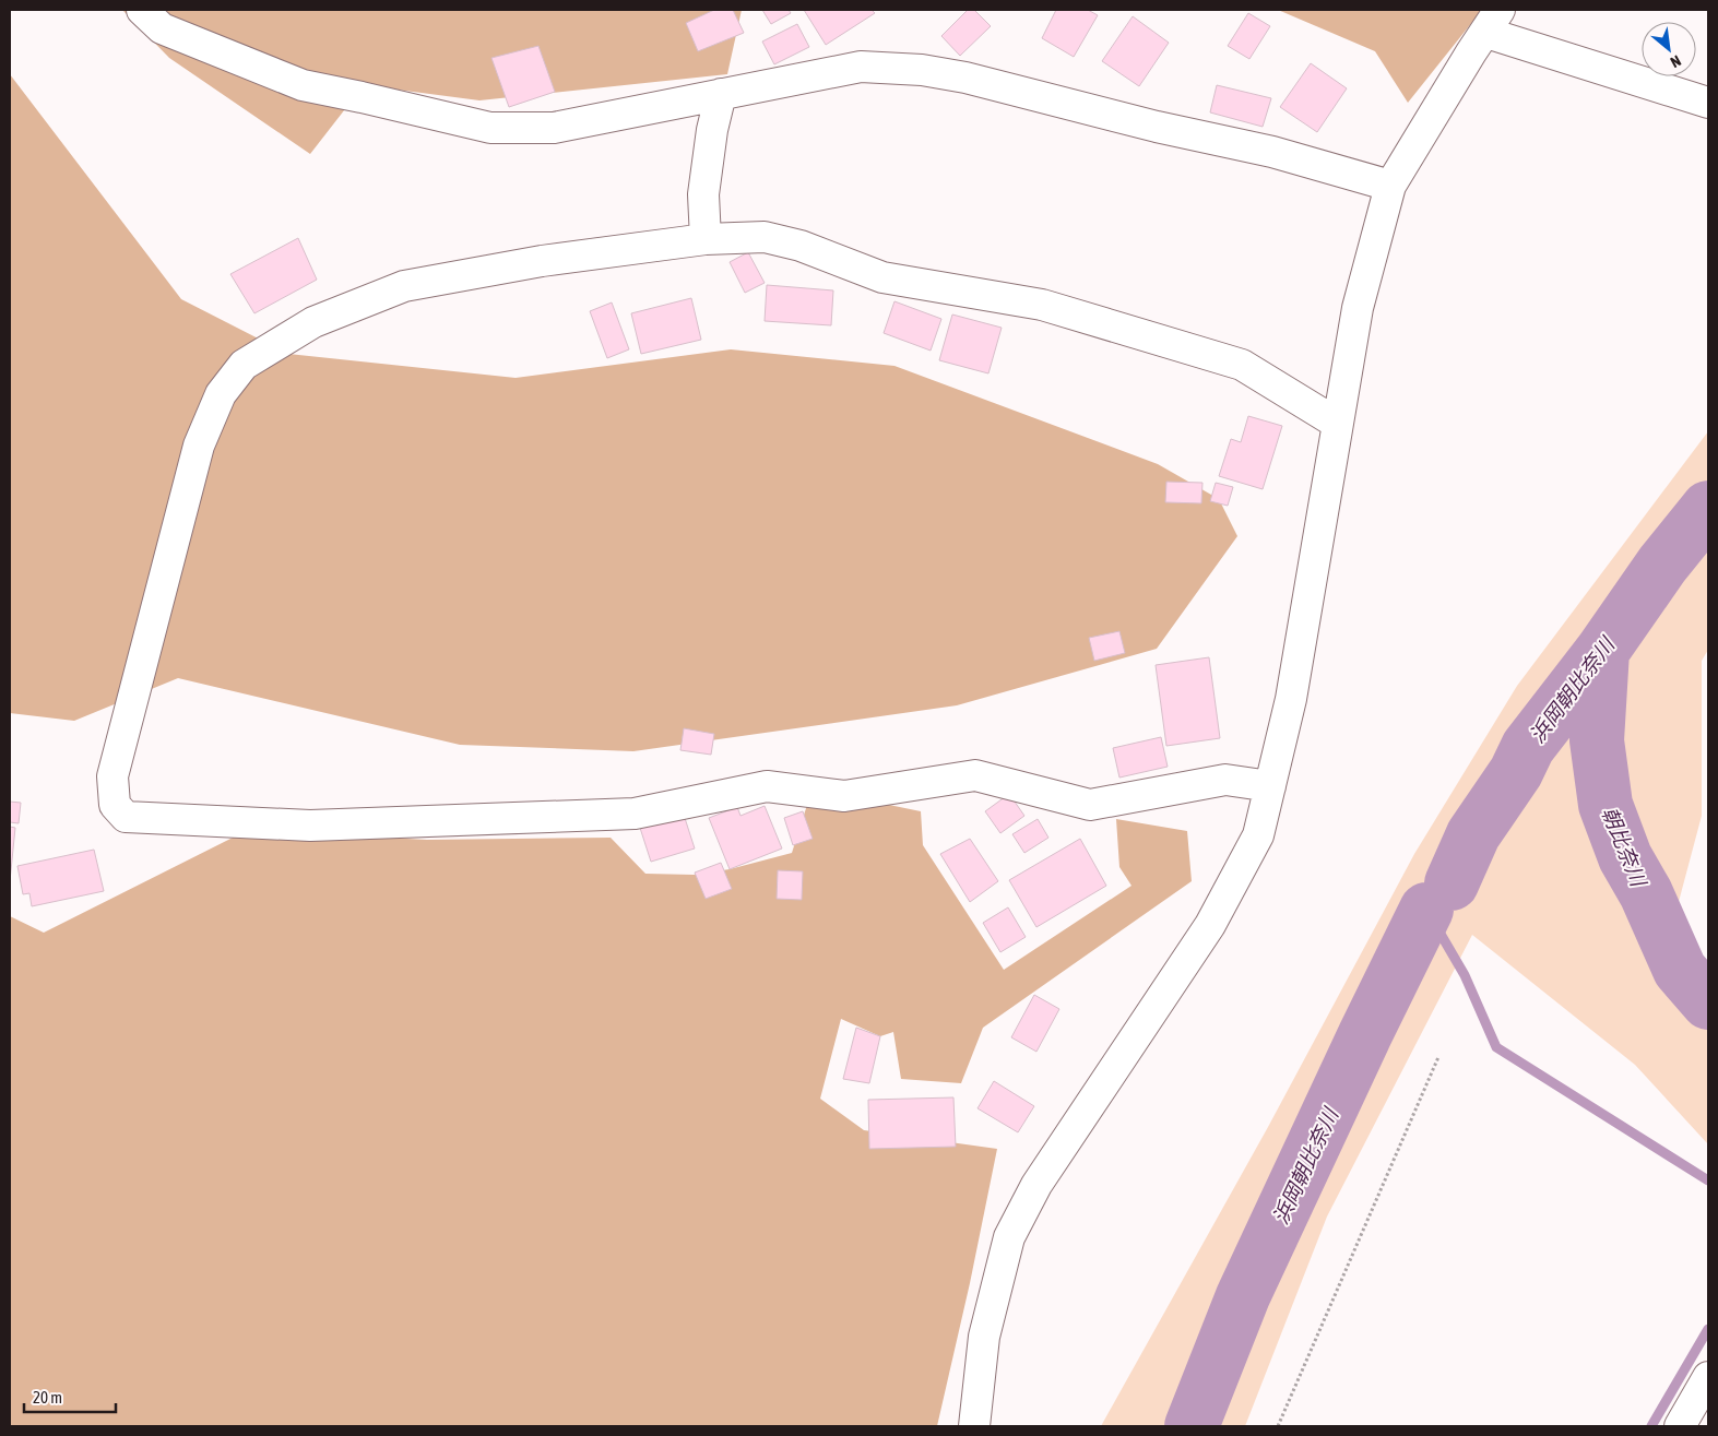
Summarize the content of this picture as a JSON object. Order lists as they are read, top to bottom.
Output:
{
  "water": ["浜岡朝比奈川", "朝比奈川"],
  "scale_bar": "20 m",
  "north": "bottom right"
}
